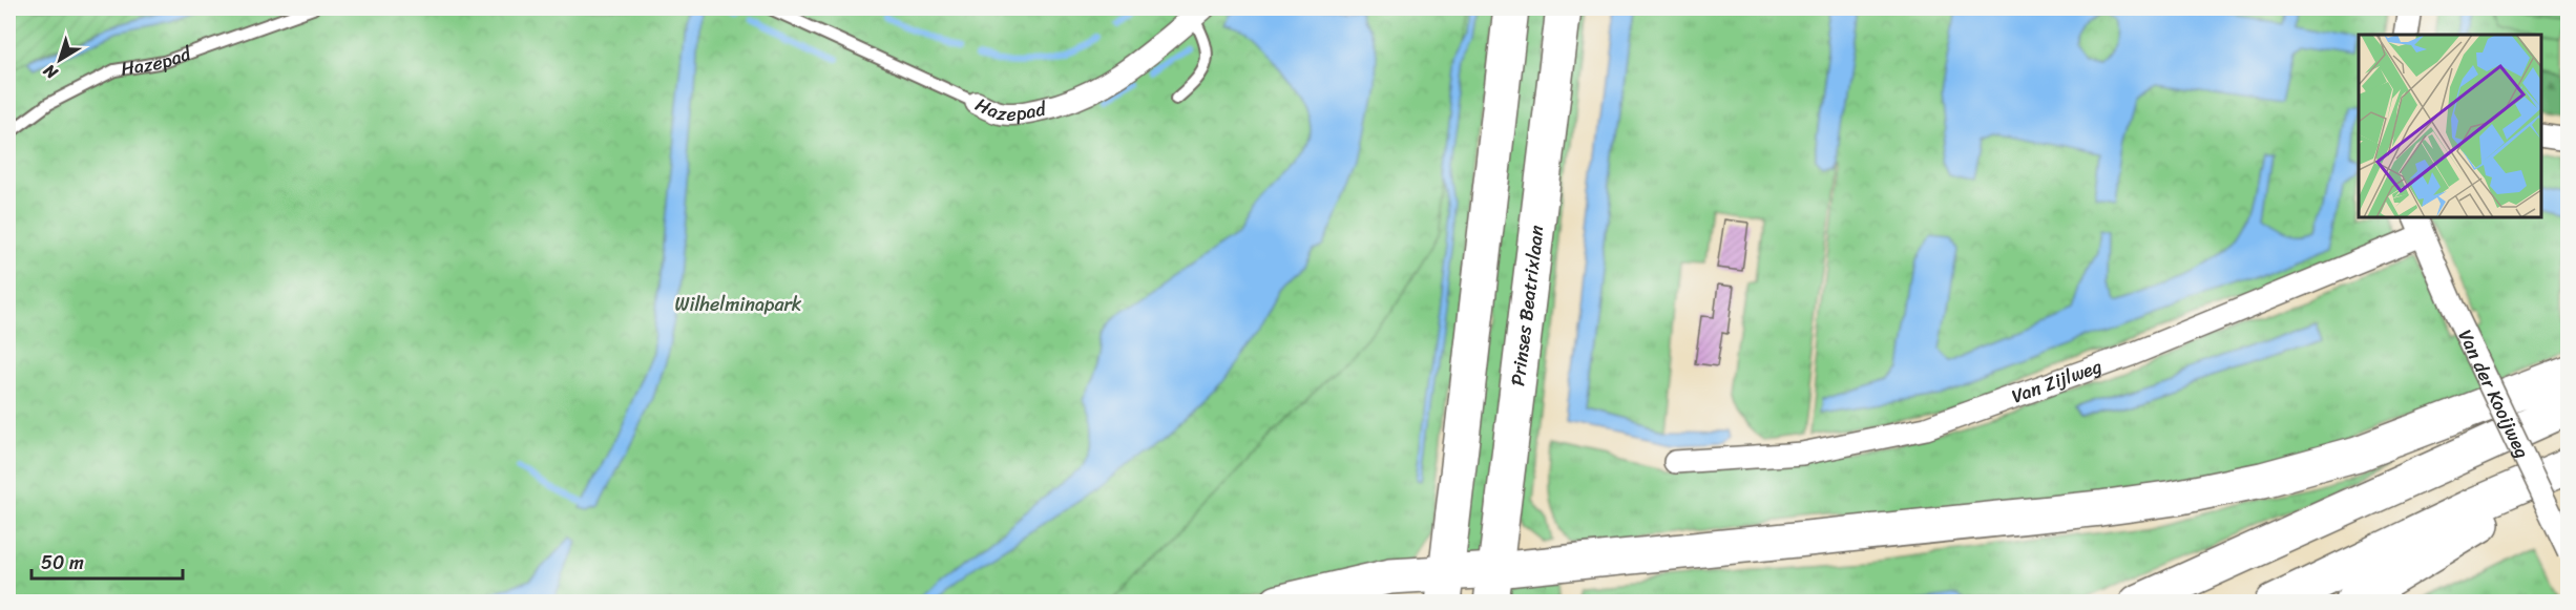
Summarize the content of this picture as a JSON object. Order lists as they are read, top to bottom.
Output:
{
  "streets": {
    "main road": ["Prinses Beatrixlaan"],
    "street": ["Hazepad", "Van Zijlweg", "Van der Kooijweg"]
  },
  "crossings": [
    ["Van Zijlweg", "Van der Kooijweg"]
  ],
  "parks": ["Wilhelminapark"],
  "scale_bar": "50 m",
  "north": "bottom left"
}
